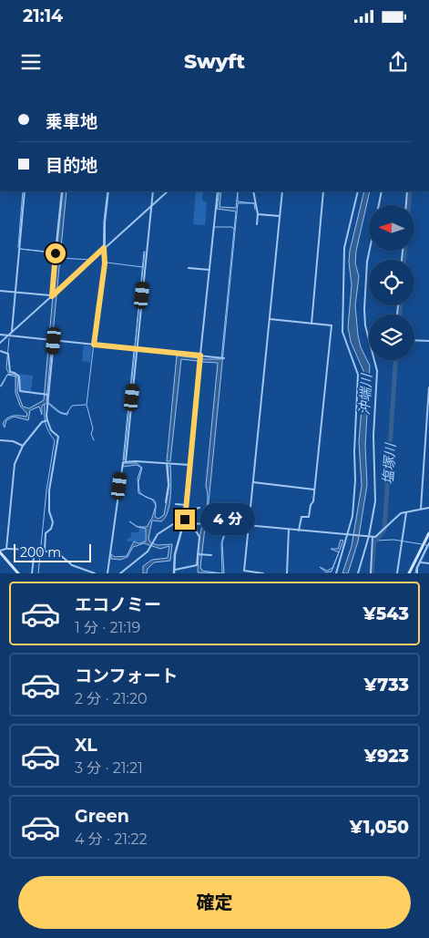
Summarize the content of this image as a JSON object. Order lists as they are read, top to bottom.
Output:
{
  "water": ["沖端川", "塩塚川"],
  "scale_bar": "200 m",
  "north": "left",
  "page": {
    "status": "21:14",
    "header": "Swyft",
    "banner": ["乗車地", "目的地"],
    "bubble": "4 分",
    "scale": "200 m",
    "list": [
      {
        "name": "エコノミー",
        "note": "1 分 · 21:19",
        "value": "¥543"
      },
      {
        "name": "コンフォート",
        "note": "2 分 · 21:20",
        "value": "¥733"
      },
      {
        "name": "XL",
        "note": "3 分 · 21:21",
        "value": "¥923"
      },
      {
        "name": "Green",
        "note": "4 分 · 21:22",
        "value": "¥1,050"
      }
    ],
    "buttons": "確定"
  }
}
